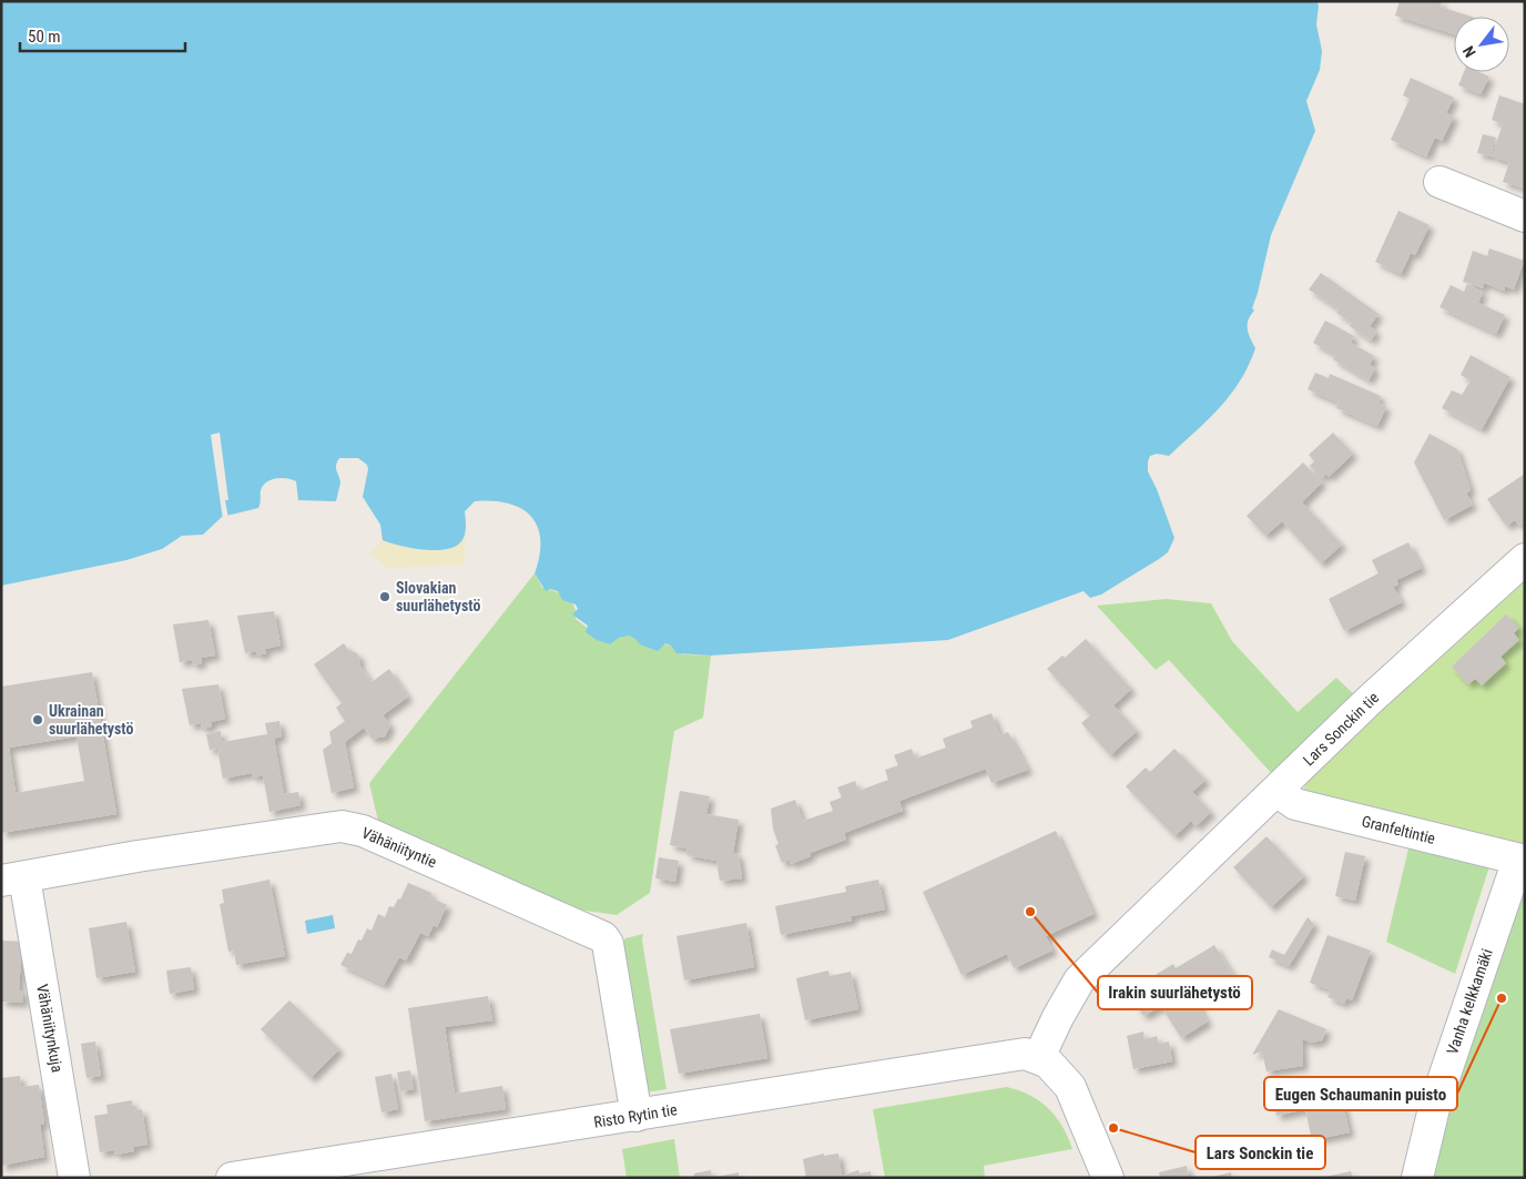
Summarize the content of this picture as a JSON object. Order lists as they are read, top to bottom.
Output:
{
  "streets": {
    "street": [
      "Lars Sonckin tie",
      "Granfeltintie",
      "Vähäniityntie",
      "Vanha kelkkamäki",
      "Vähäniitynkuja",
      "Risto Rytin tie"
    ]
  },
  "crossings": [
    ["Lars Sonckin tie", "Granfeltintie"],
    ["Lars Sonckin tie", "Risto Rytin tie"],
    ["Granfeltintie", "Vanha kelkkamäki"],
    ["Vähäniityntie", "Vähäniitynkuja"],
    ["Vähäniityntie", "Risto Rytin tie"]
  ],
  "places": [
    "Slovakian suurlähetystö",
    "Ukrainan suurlähetystö",
    "Irakin suurlähetystö",
    "Eugen Schaumanin puisto",
    "Lars Sonckin tie"
  ],
  "scale_bar": "50 m",
  "north": "bottom left"
}
